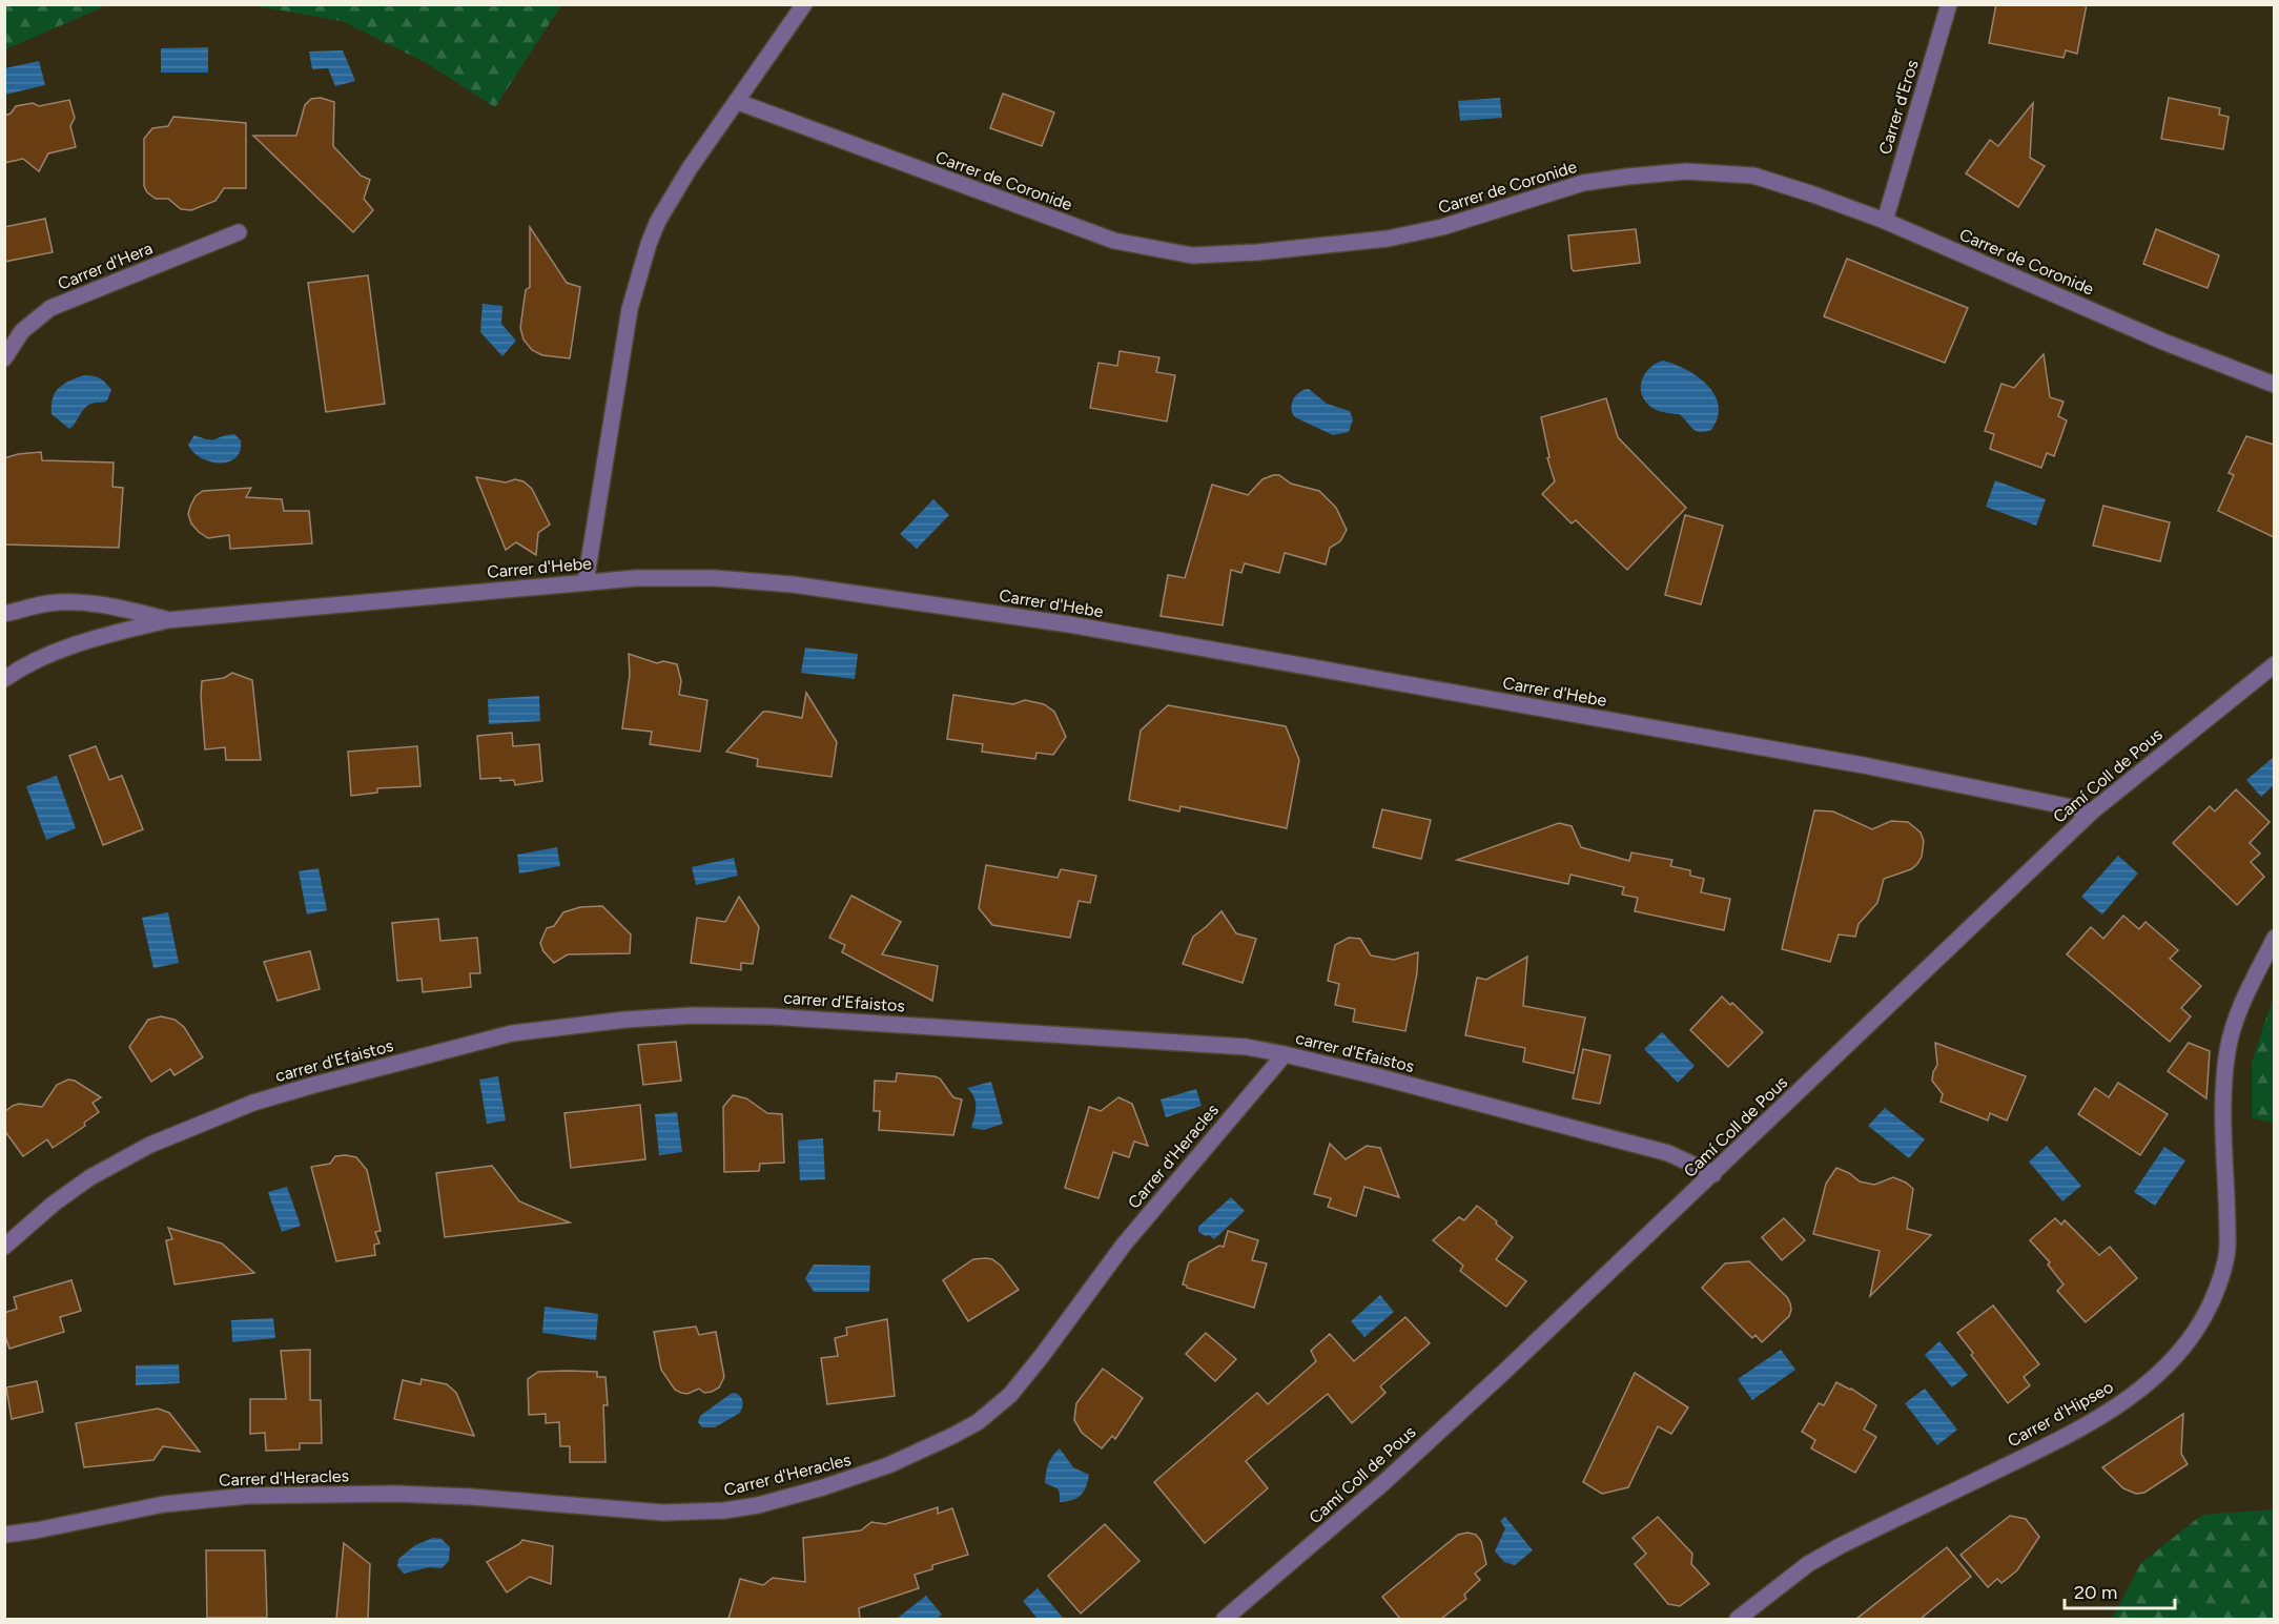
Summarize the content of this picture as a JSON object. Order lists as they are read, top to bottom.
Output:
{
  "streets": {
    "street": [
      "Carrer d'Eros",
      "Carrer de Coronide",
      "Carrer d'Hera",
      "Carrer d'Hebe",
      "Camí Coll de Pous",
      "carrer d'Efaistos",
      "Carrer d'Heracles",
      "Carrer d'Hipseo"
    ]
  },
  "crossings": [
    ["Carrer d'Eros", "Carrer de Coronide"],
    ["Carrer d'Hebe", "Camí Coll de Pous"],
    ["Camí Coll de Pous", "carrer d'Efaistos"],
    ["carrer d'Efaistos", "Carrer d'Heracles"]
  ],
  "scale_bar": "20 m"
}
